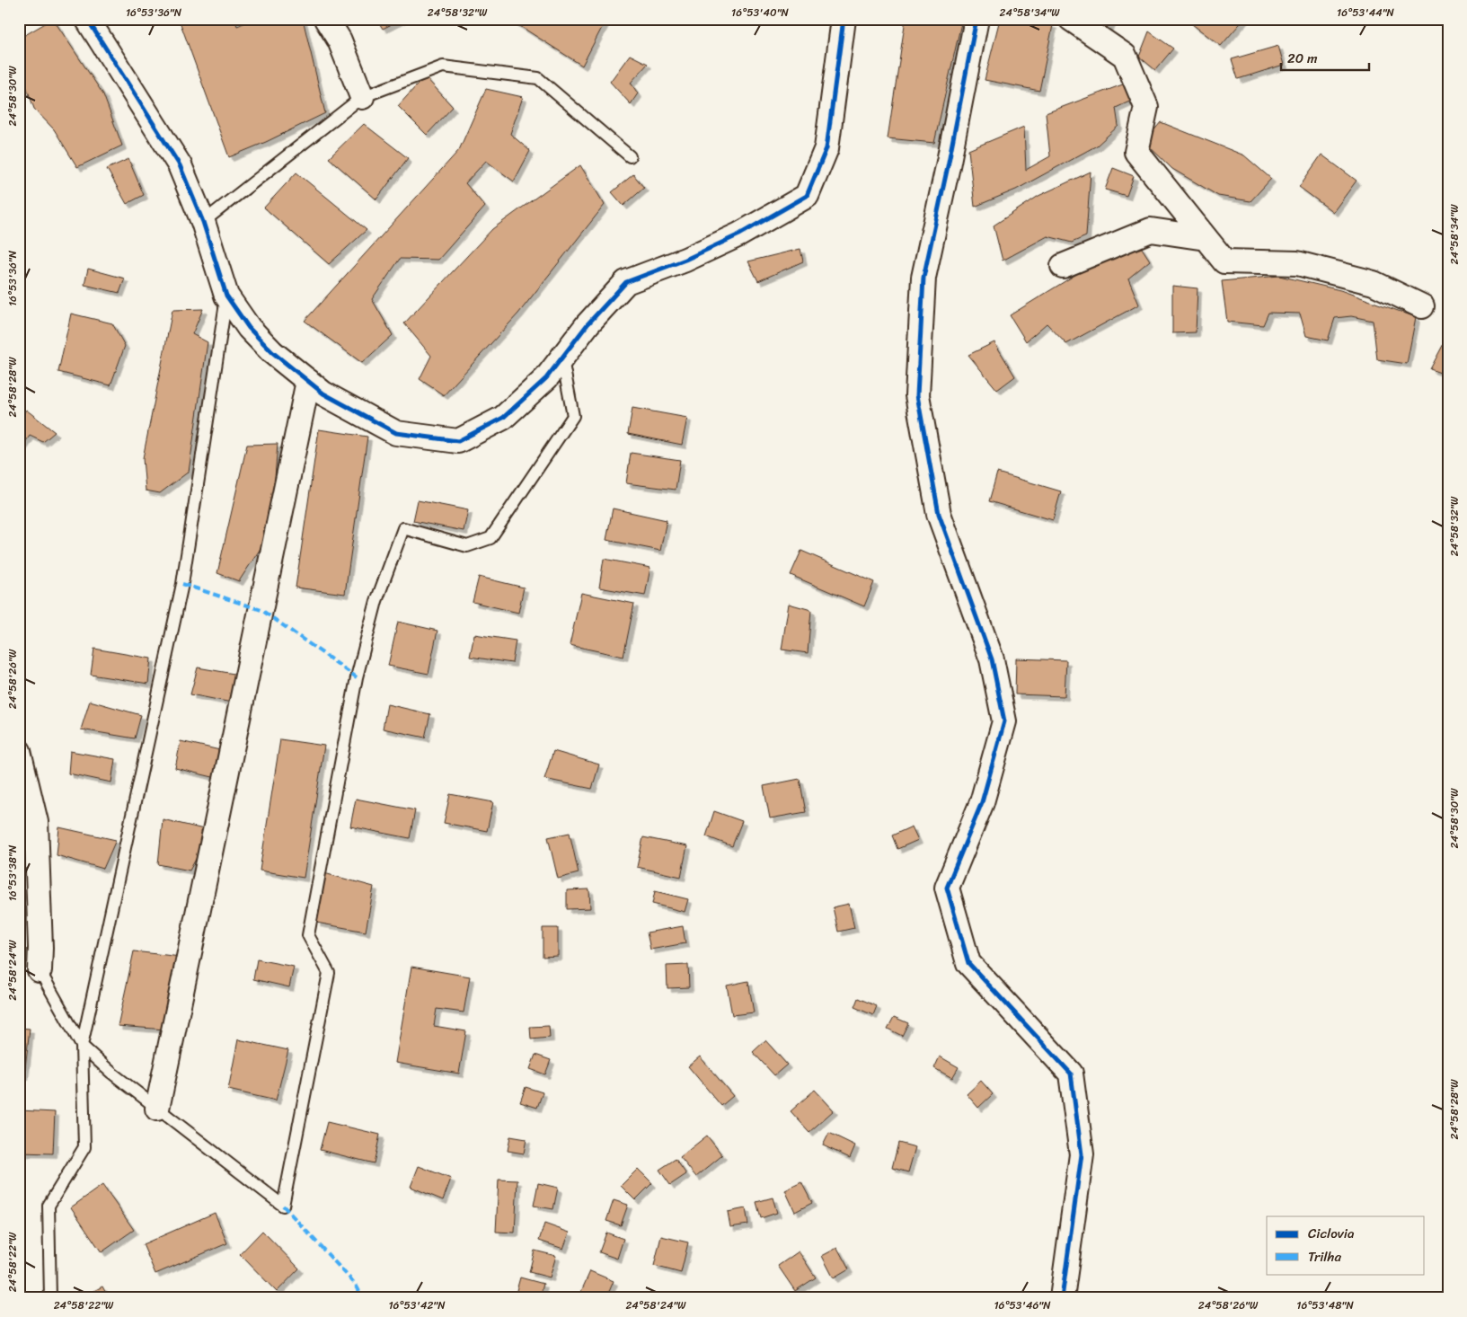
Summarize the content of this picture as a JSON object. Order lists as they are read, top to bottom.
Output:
{
  "legend": ["Ciclovia", "Trilha"],
  "scale_bar": "20 m",
  "coordinates": [
    "16°53'36\"N",
    "24°58'32\"W",
    "16°53'40\"N",
    "24°58'34\"W",
    "16°53'44\"N",
    "24°58'30\"W",
    "24°58'28\"W",
    "24°58'26\"W",
    "16°53'38\"N",
    "24°58'24\"W",
    "24°58'22\"W",
    "16°53'42\"N",
    "16°53'46\"N",
    "16°53'48\"N"
  ]
}
